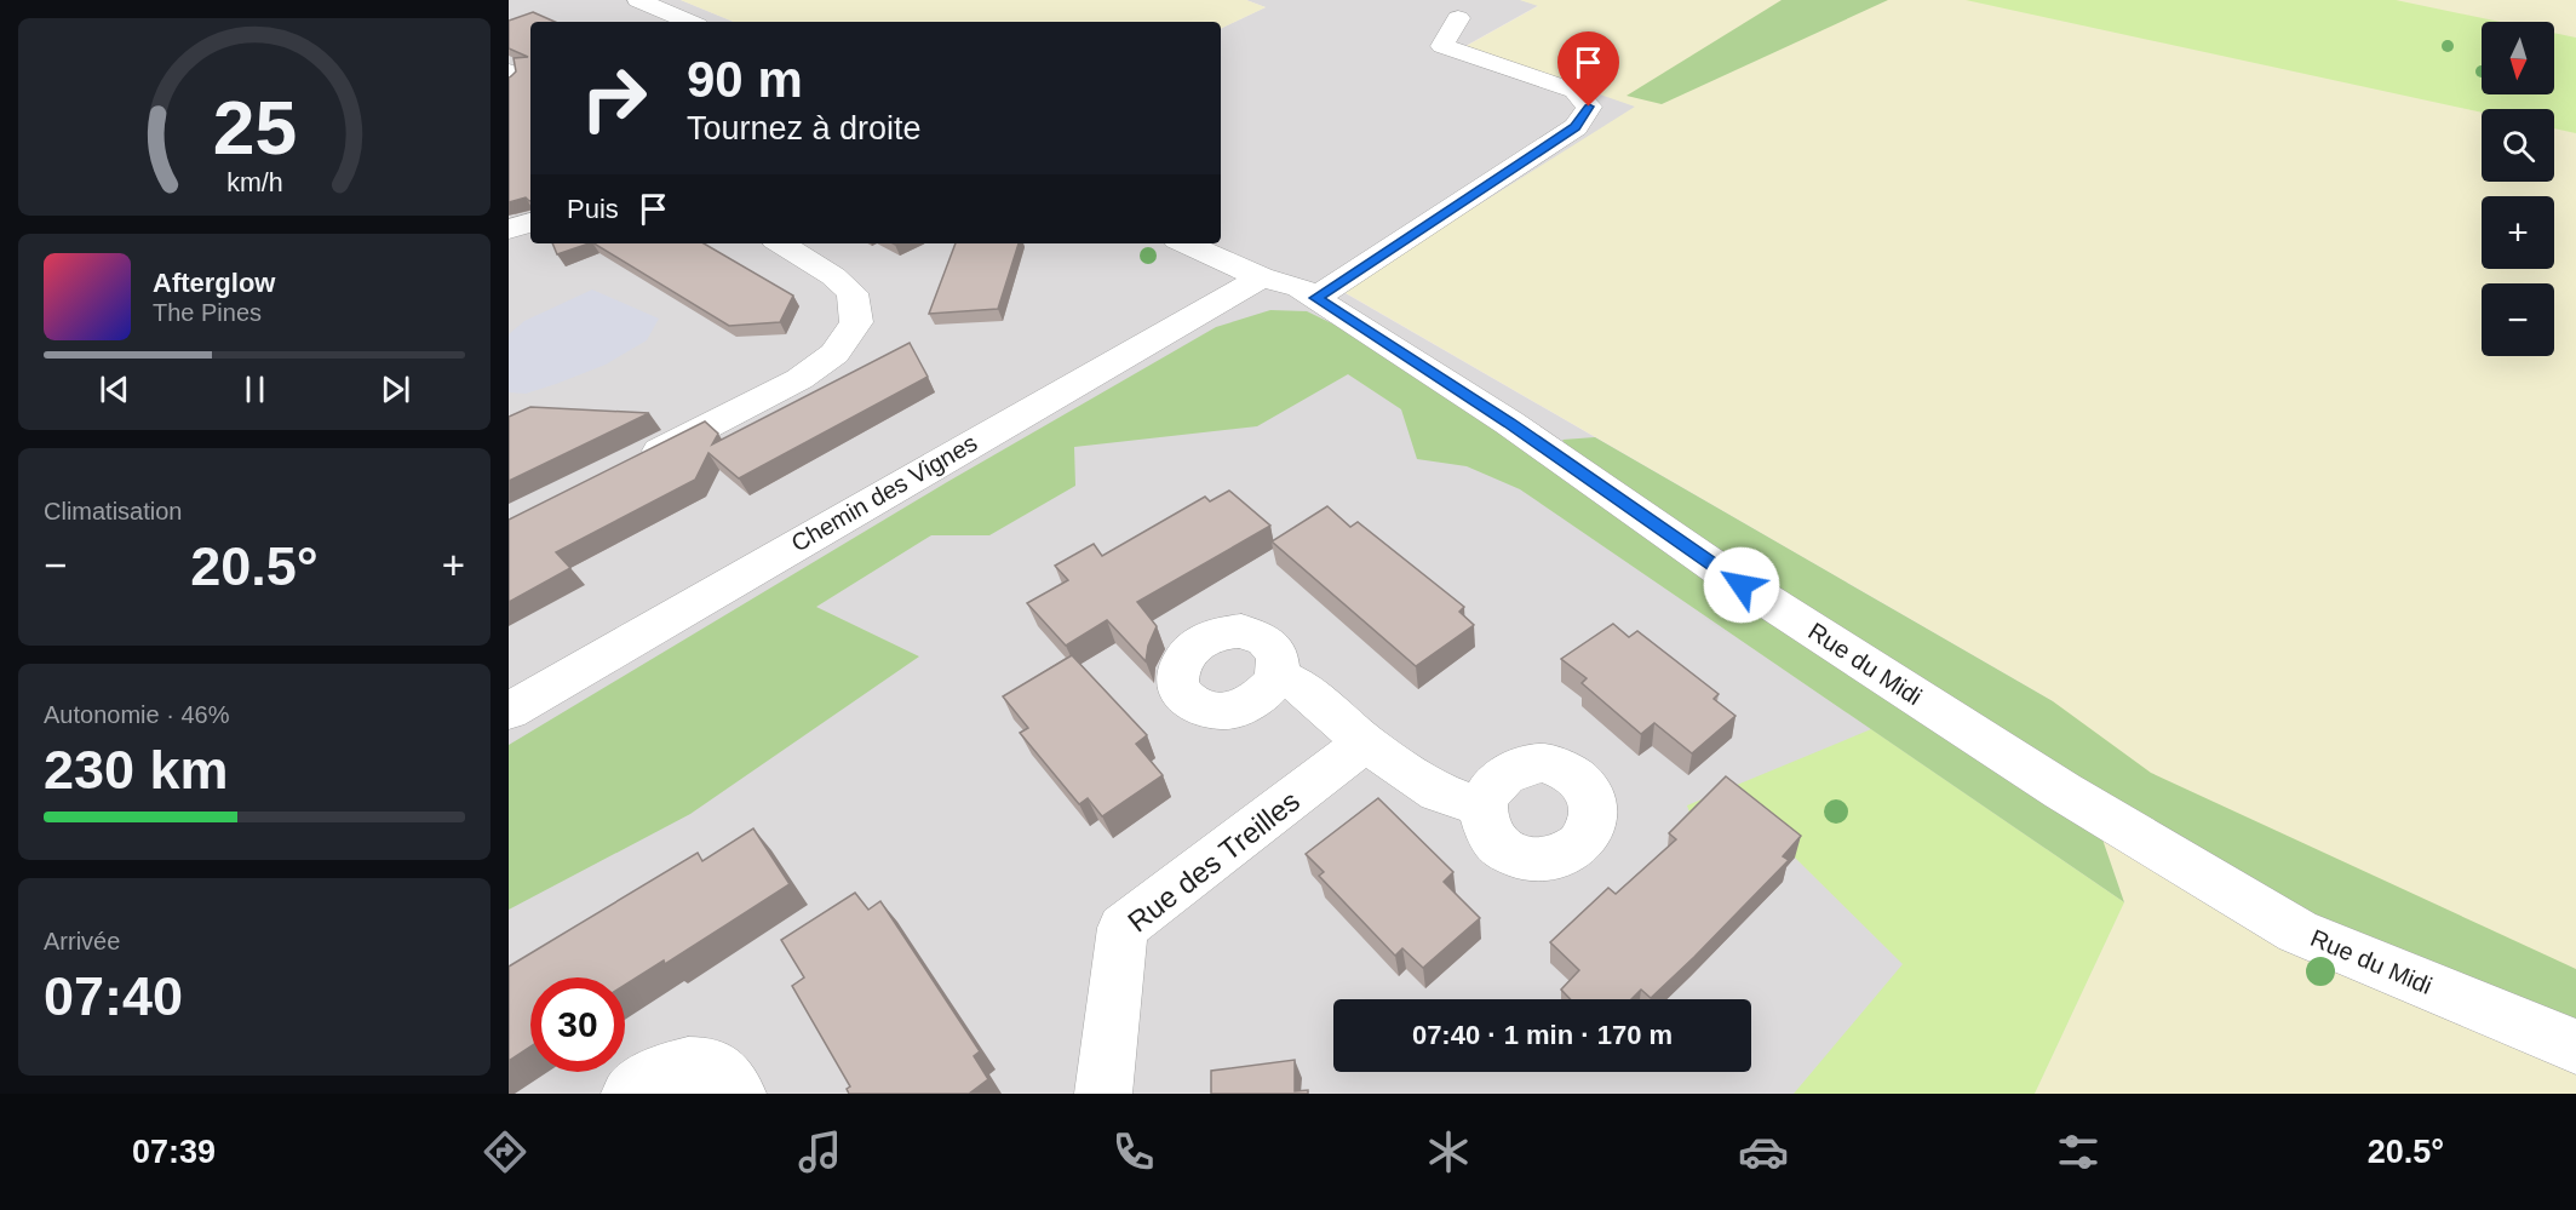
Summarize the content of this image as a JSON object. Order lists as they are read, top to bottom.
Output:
{
  "streets": {
    "street": ["Chemin des Vignes", "Rue du Midi", "Rue des Treilles"]
  },
  "crossings": [
    ["Chemin des Vignes", "Rue du Midi"]
  ],
  "north": "bottom",
  "page": {
    "map_buttons": ["+", "−"],
    "turn": ["90 m", "Tournez à droite"],
    "then": "Puis",
    "song": ["Afterglow", "The Pines"],
    "tile": [
      "Climatisation",
      ["Autonomie · 46%", "230 km"],
      ["Arrivée", "07:40"]
    ],
    "heat": ["−", "20.5°", "+"],
    "limit": "30",
    "trip": "07:40 · 1 min · 170 m",
    "tabs": ["07:39", "20.5°"],
    "gauge": ["25", "km/h"]
  }
}
